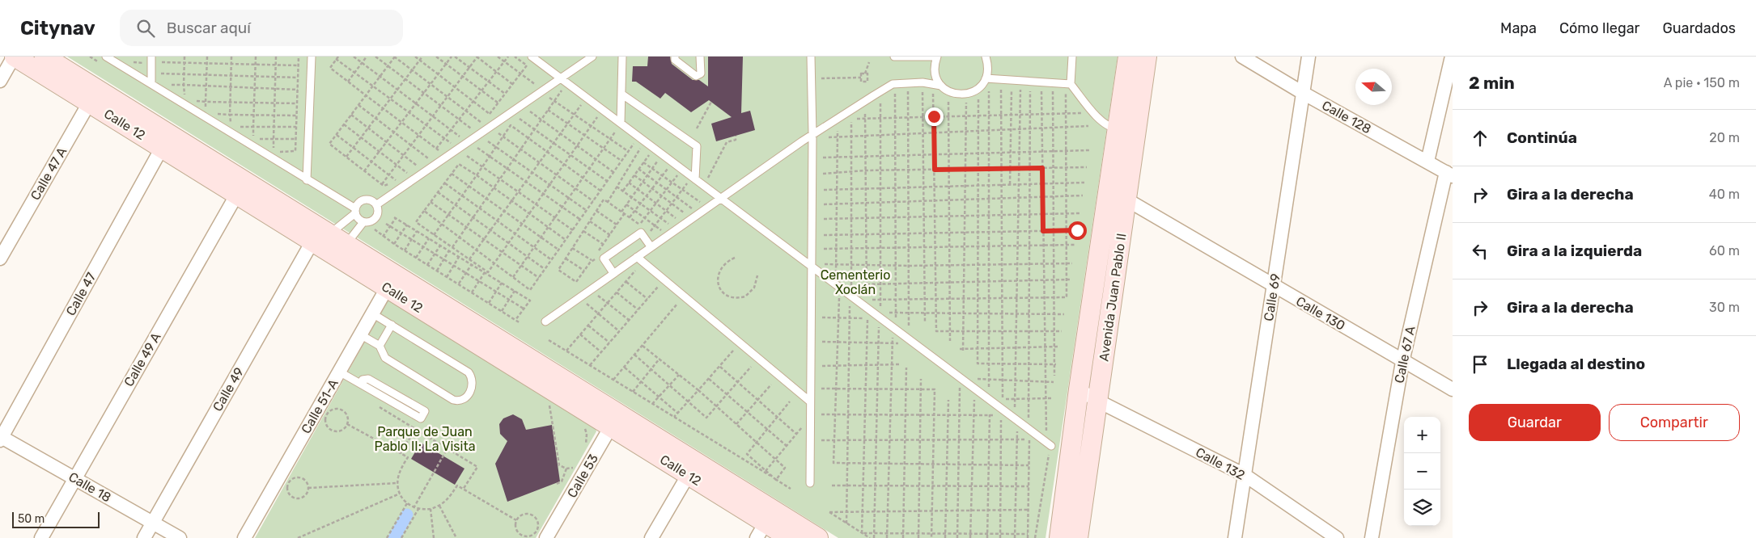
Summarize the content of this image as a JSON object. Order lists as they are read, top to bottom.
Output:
{
  "streets": {
    "street": [
      "Calle 128",
      "Calle 12",
      "Calle 47 A",
      "Calle 47",
      "Avenida Juan Pablo II",
      "Calle 69",
      "Calle 130",
      "Calle 67 A",
      "Calle 49 A",
      "Calle 49",
      "Calle 51-A",
      "Calle 132",
      "Calle 53",
      "Calle 18"
    ]
  },
  "crossings": [
    ["Calle 128", "Calle 69"],
    ["Calle 128", "Calle 67 A"],
    ["Calle 12", "Calle 47 A"],
    ["Calle 12", "Calle 47"],
    ["Calle 12", "Calle 49 A"],
    ["Calle 12", "Calle 49"],
    ["Calle 12", "Calle 51-A"],
    ["Calle 12", "Calle 53"],
    ["Calle 47", "Calle 18"],
    ["Avenida Juan Pablo II", "Calle 130"],
    ["Avenida Juan Pablo II", "Calle 132"],
    ["Calle 69", "Calle 130"],
    ["Calle 69", "Calle 132"],
    ["Calle 130", "Calle 67 A"],
    ["Calle 49 A", "Calle 18"],
    ["Calle 49", "Calle 18"]
  ],
  "parks": ["Cementerio Xoclán", "Parque de Juan Pablo II: La Visita"],
  "scale_bar": "50 m",
  "north": "left",
  "page": {
    "header": "Citynav",
    "search": "Buscar aquí",
    "nav": ["Mapa", "Cómo llegar", "Guardados"],
    "heading": ["2 min", "A pie · 150 m"],
    "list": [
      ["Continúa", "20 m"],
      ["Gira a la derecha", "40 m"],
      ["Gira a la izquierda", "60 m"],
      ["Gira a la derecha", "30 m"],
      "Llegada al destino"
    ],
    "buttons": ["Guardar", "Compartir"],
    "map_buttons": ["+", "−"],
    "scale": "50 m"
  }
}
